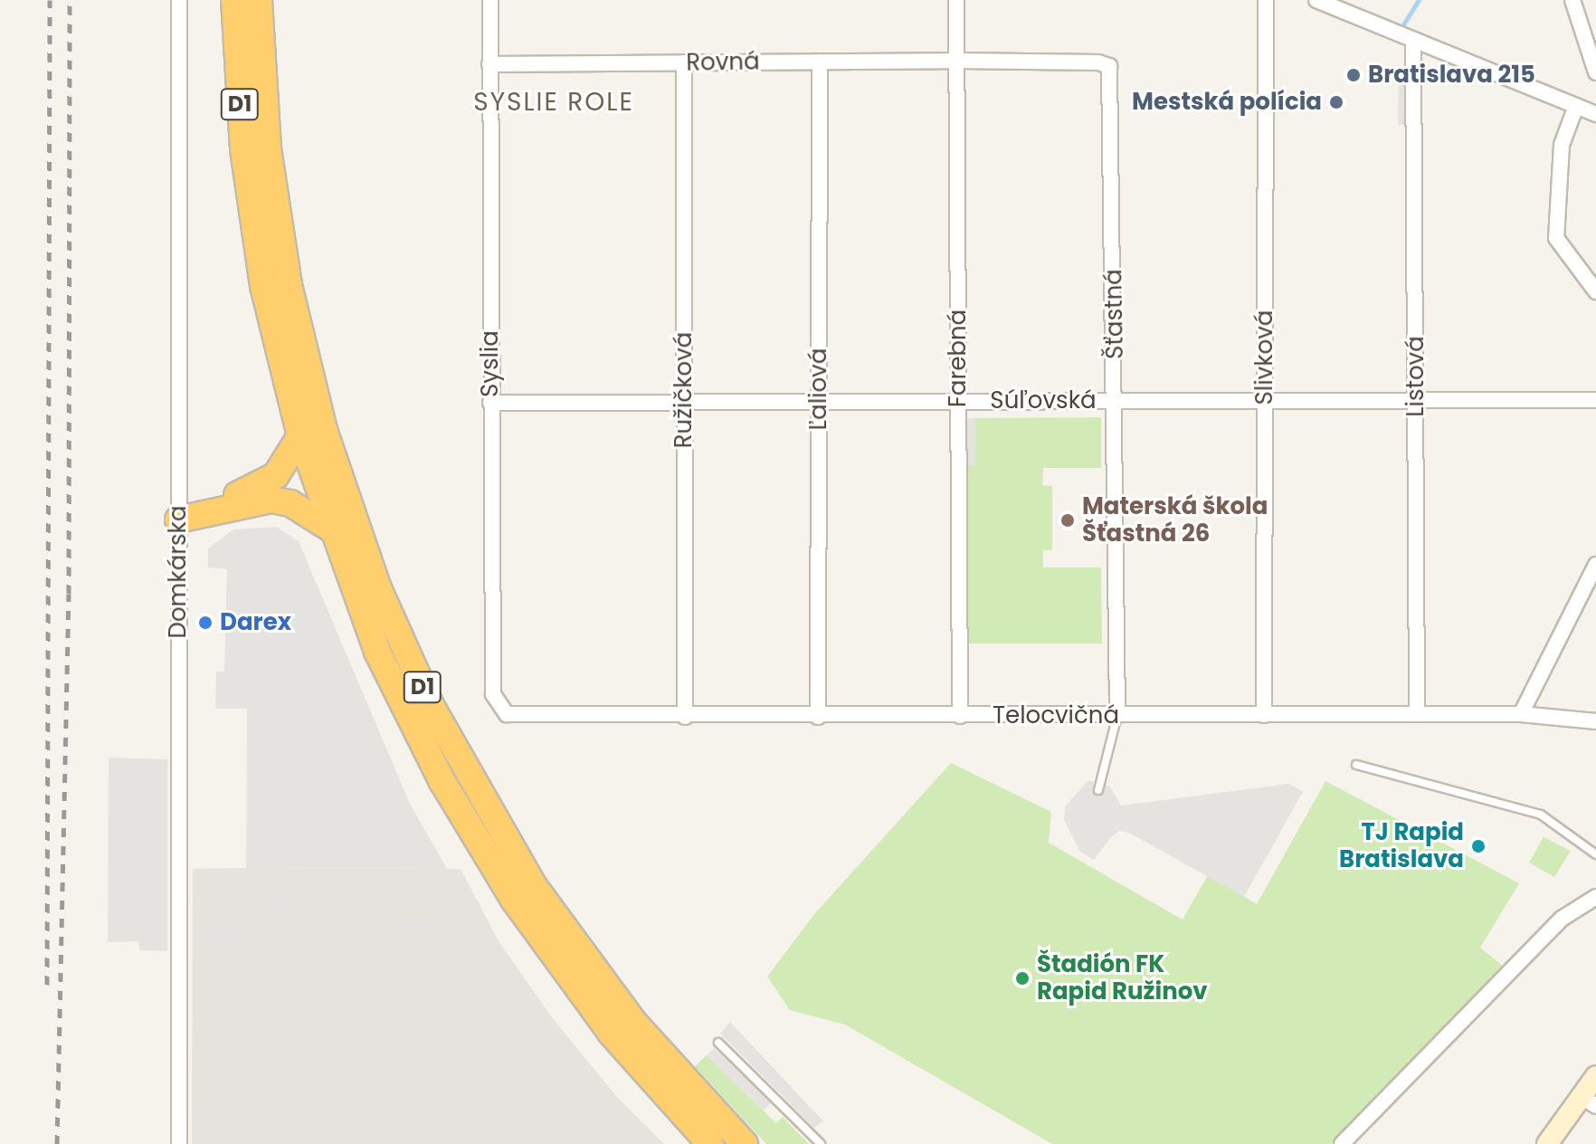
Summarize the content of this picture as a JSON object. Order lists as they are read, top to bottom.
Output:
{
  "streets": {
    "highway": ["D1"],
    "street": [
      "Rovná",
      "Šťastná",
      "Slivková",
      "Farebná",
      "Syslia",
      "Listová",
      "Ľaliová",
      "Ružičková",
      "Súľovská",
      "Domkárska",
      "Telocvičná"
    ]
  },
  "crossings": [
    ["Rovná", "Šťastná"],
    ["Rovná", "Farebná"],
    ["Rovná", "Syslia"],
    ["Rovná", "Ľaliová"],
    ["Rovná", "Ružičková"],
    ["Šťastná", "Farebná"],
    ["Šťastná", "Súľovská"],
    ["Šťastná", "Telocvičná"],
    ["Slivková", "Súľovská"],
    ["Slivková", "Telocvičná"],
    ["Farebná", "Súľovská"],
    ["Farebná", "Telocvičná"],
    ["Syslia", "Súľovská"],
    ["Syslia", "Telocvičná"],
    ["Listová", "Súľovská"],
    ["Listová", "Telocvičná"],
    ["Ľaliová", "Súľovská"],
    ["Ľaliová", "Telocvičná"],
    ["Ružičková", "Súľovská"],
    ["Ružičková", "Telocvičná"]
  ],
  "districts": ["SYSLIE ROLE"],
  "places": [
    "Bratislava 215",
    "Mestská polícia",
    "Materská škola Šťastná 26",
    "Darex",
    "TJ Rapid Bratislava",
    "Štadión FK Rapid Ružinov"
  ]
}
